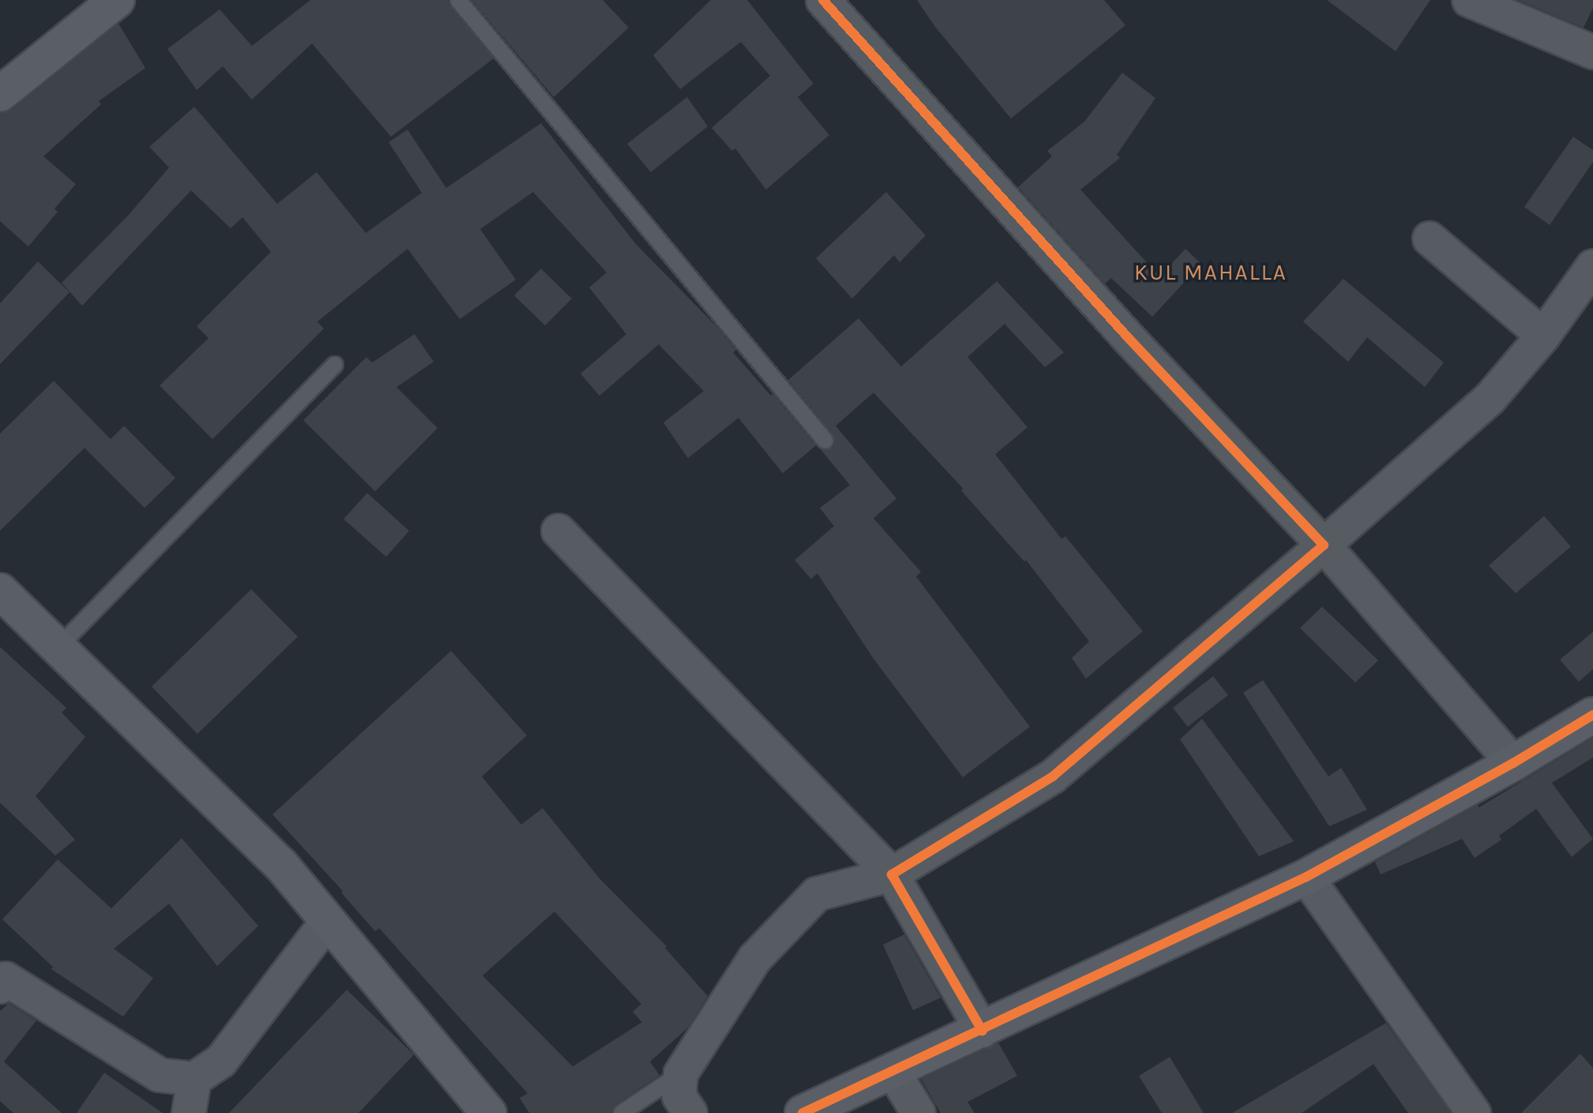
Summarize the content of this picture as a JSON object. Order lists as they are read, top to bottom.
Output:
{
  "districts": ["KUL MAHALLA"]
}
